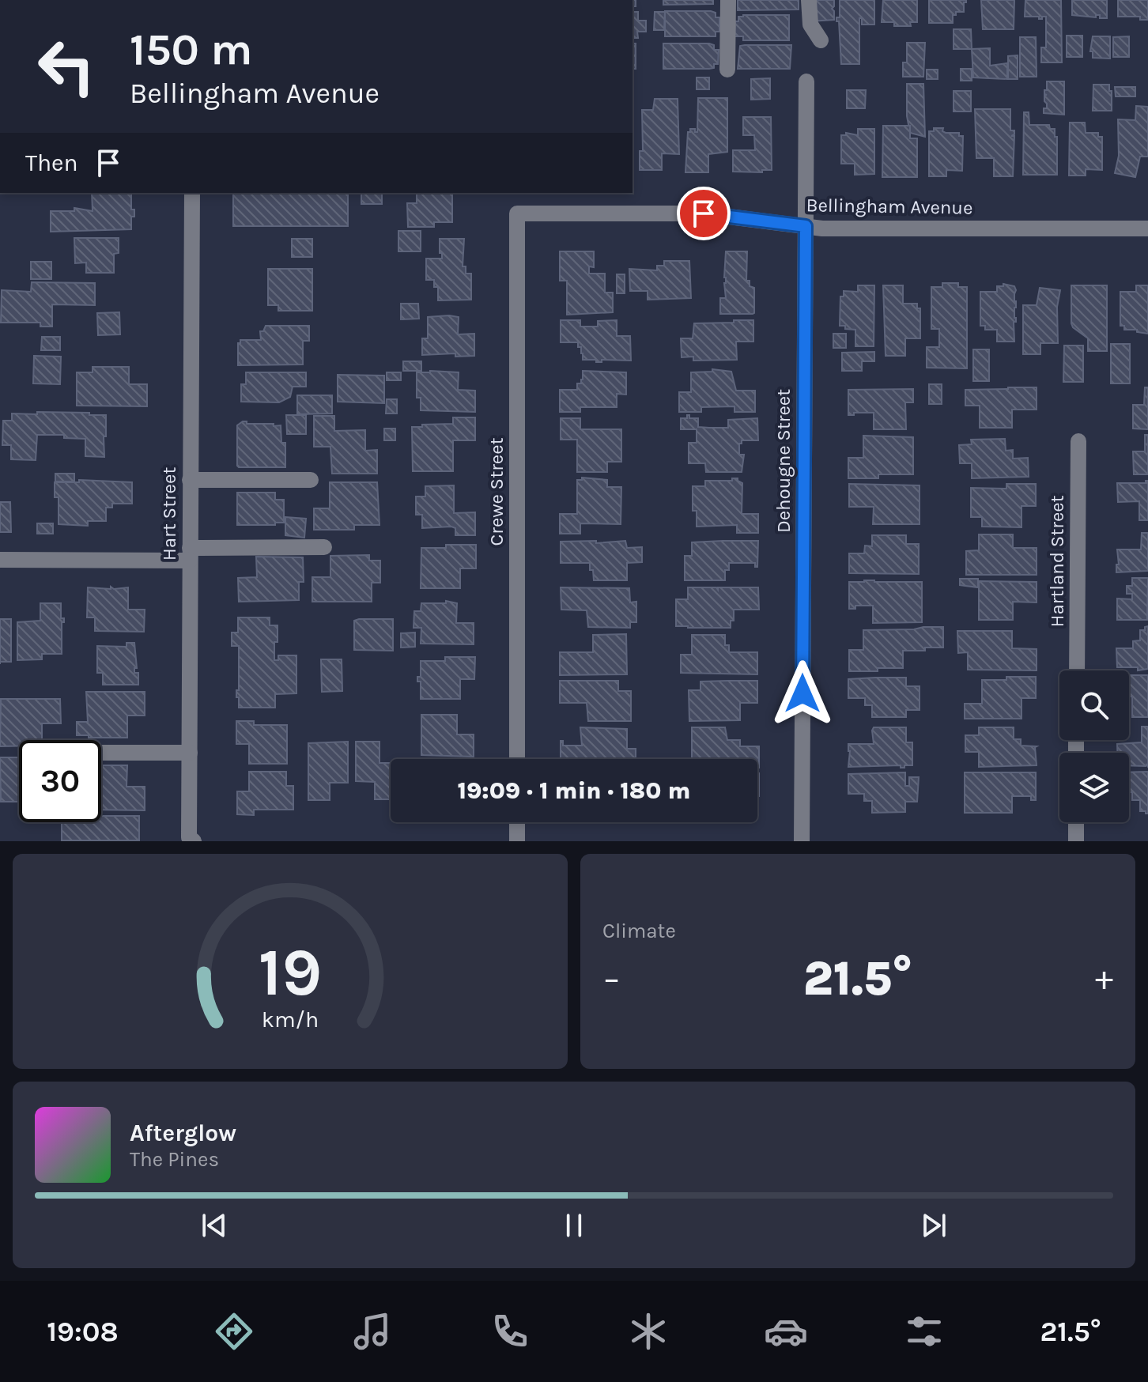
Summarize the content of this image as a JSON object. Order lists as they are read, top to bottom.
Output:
{
  "streets": {
    "street": [
      "Bellingham Avenue",
      "Dehougne Street",
      "Crewe Street",
      "Hart Street",
      "Hartland Street"
    ]
  },
  "crossings": [
    ["Bellingham Avenue", "Dehougne Street"],
    ["Bellingham Avenue", "Crewe Street"]
  ],
  "page": {
    "turn": ["150 m", "Bellingham Avenue"],
    "then": "Then",
    "limit": "30",
    "trip": "19:09 · 1 min · 180 m",
    "tile": "Climate",
    "heat": ["−", "21.5°", "+"],
    "song": ["Afterglow", "The Pines"],
    "tabs": ["19:08", "21.5°"],
    "gauge": ["19", "km/h"]
  }
}
